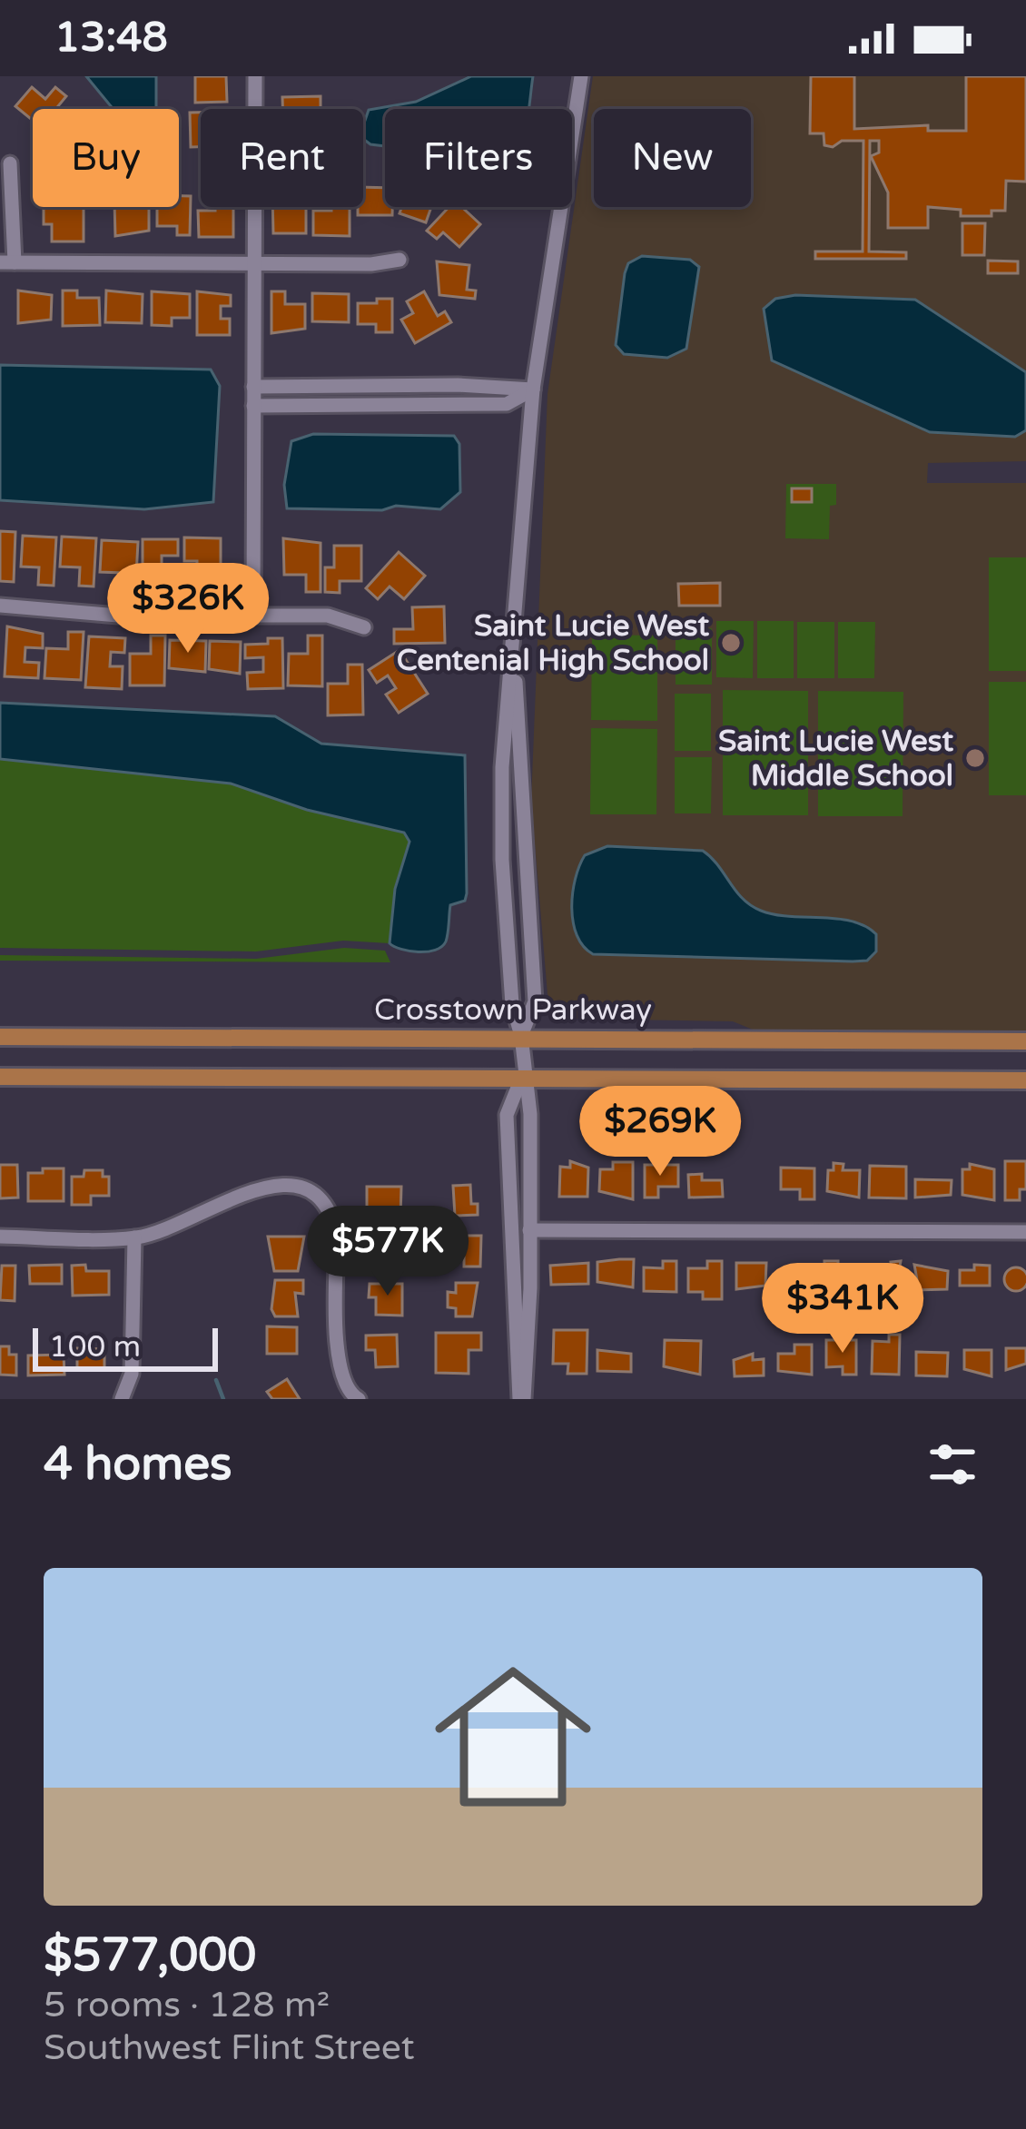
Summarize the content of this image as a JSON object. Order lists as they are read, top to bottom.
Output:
{
  "streets": {
    "main road": ["Crosstown Parkway"]
  },
  "places": ["Saint Lucie West Centenial High School", "Saint Lucie West Middle School"],
  "scale_bar": "100 m",
  "page": {
    "status": "13:48",
    "chip": [
      "Buy",
      "Rent",
      "Filters",
      "New"
    ],
    "price": [
      "$326K",
      "$269K",
      "$577K",
      "$341K"
    ],
    "scale": "100 m",
    "heading": "4 homes",
    "list": [
      {
        "name": "$577,000",
        "note": "5 rooms · 128 m² · Southwest Flint Street"
      }
    ]
  }
}
